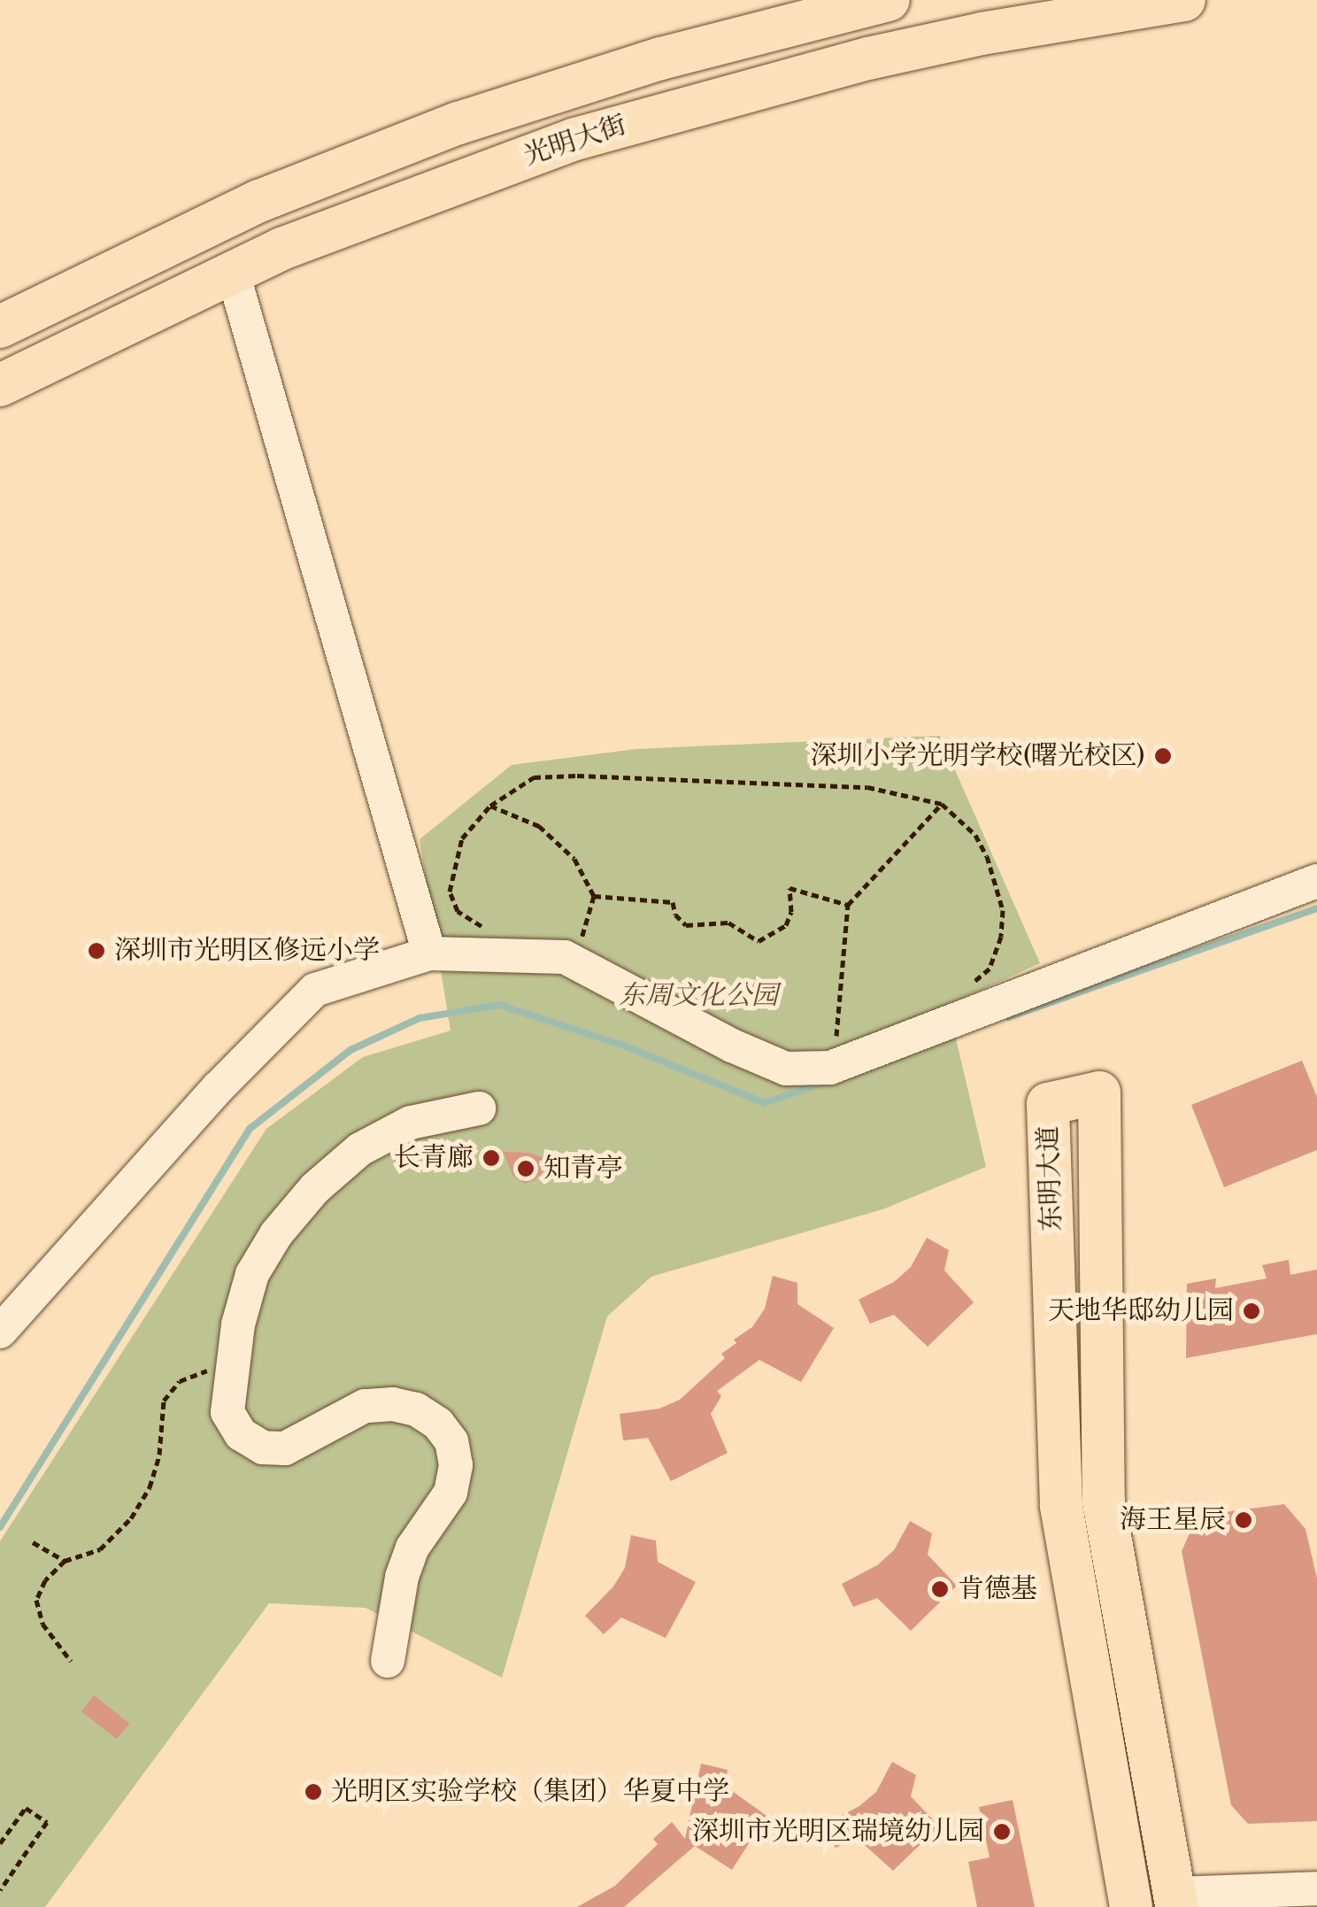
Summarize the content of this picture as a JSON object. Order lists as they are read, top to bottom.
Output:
{
  "streets": {
    "main road": ["光明大街", "东明大道"]
  },
  "parks": ["东周文化公园"],
  "places": [
    "深圳小学光明学校(曙光校区)",
    "深圳市光明区修远小学",
    "长青廊",
    "知青亭",
    "天地华邸幼儿园",
    "海王星辰",
    "肯德基",
    "光明区实验学校（集团）华夏中学",
    "深圳市光明区瑞境幼儿园"
  ]
}
